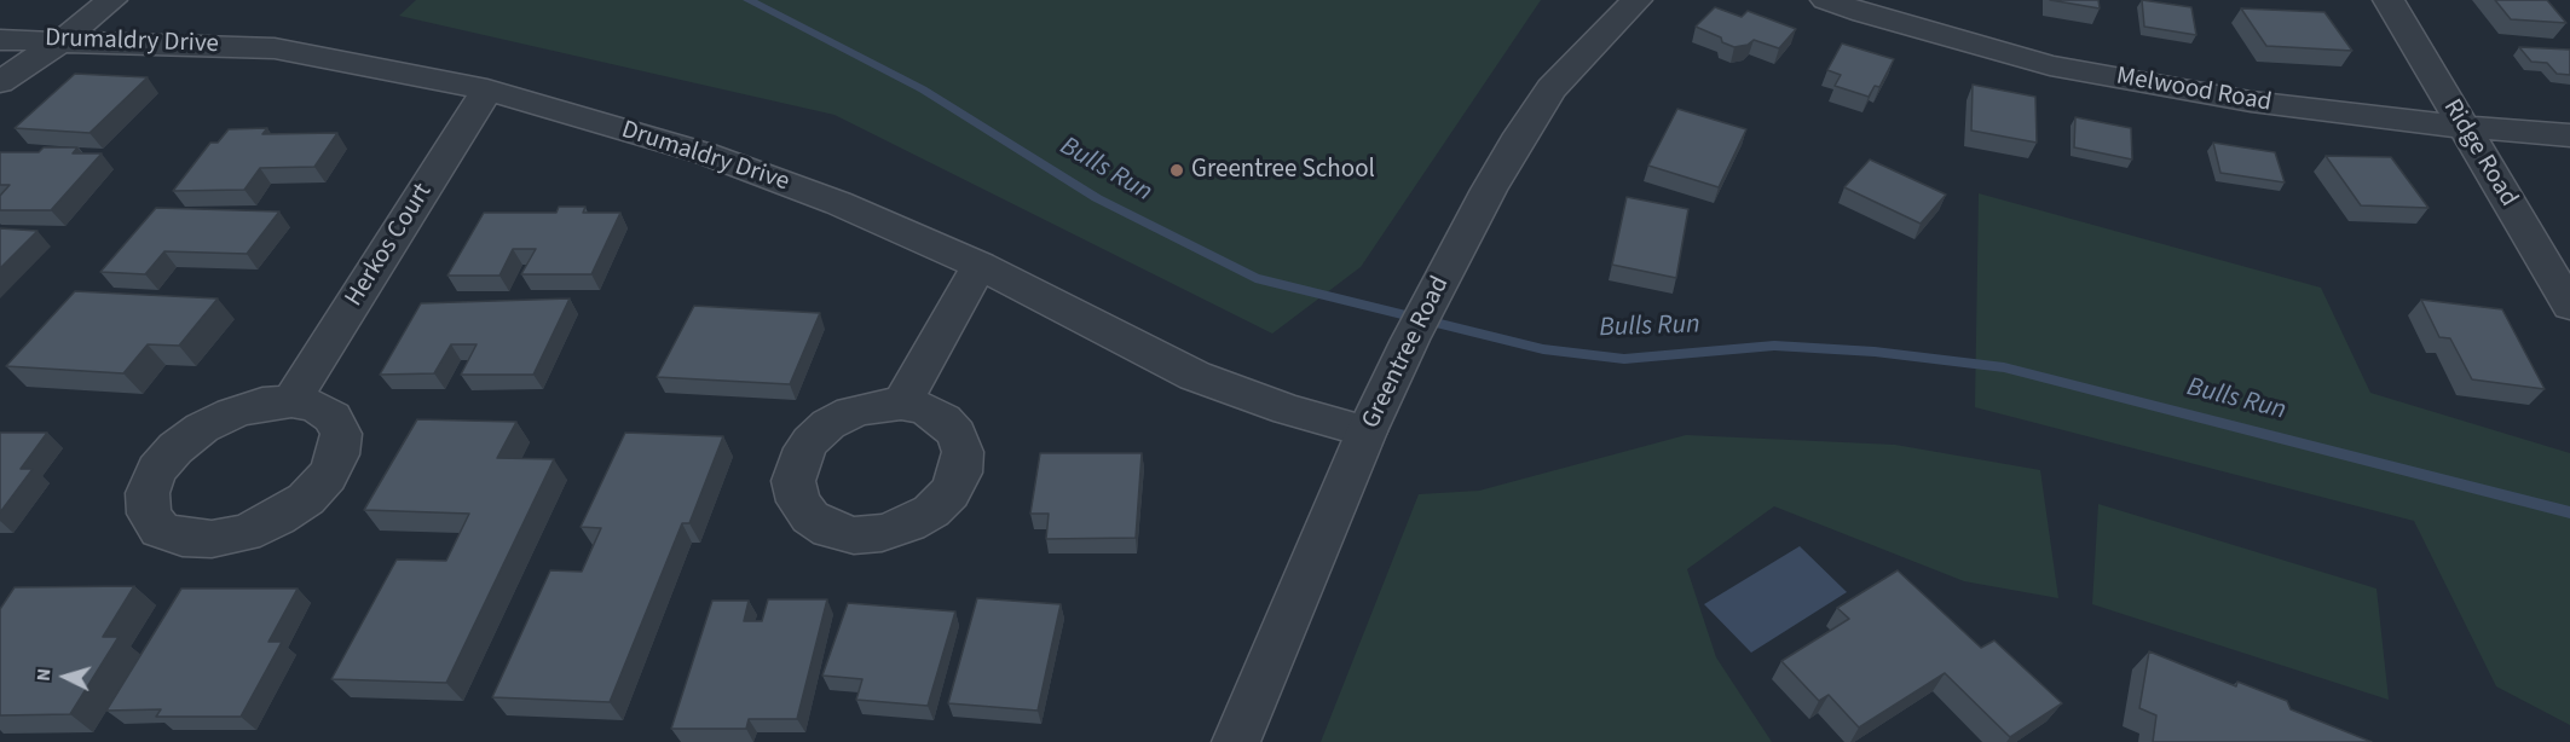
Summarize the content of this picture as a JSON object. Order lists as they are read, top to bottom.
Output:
{
  "streets": {
    "street": [
      "Drumaldry Drive",
      "Melwood Road",
      "Ridge Road",
      "Herkos Court",
      "Greentree Road"
    ]
  },
  "crossings": [
    ["Drumaldry Drive", "Herkos Court"],
    ["Drumaldry Drive", "Greentree Road"],
    ["Melwood Road", "Ridge Road"]
  ],
  "water": ["Bulls Run"],
  "places": ["Greentree School"],
  "north": "left"
}
